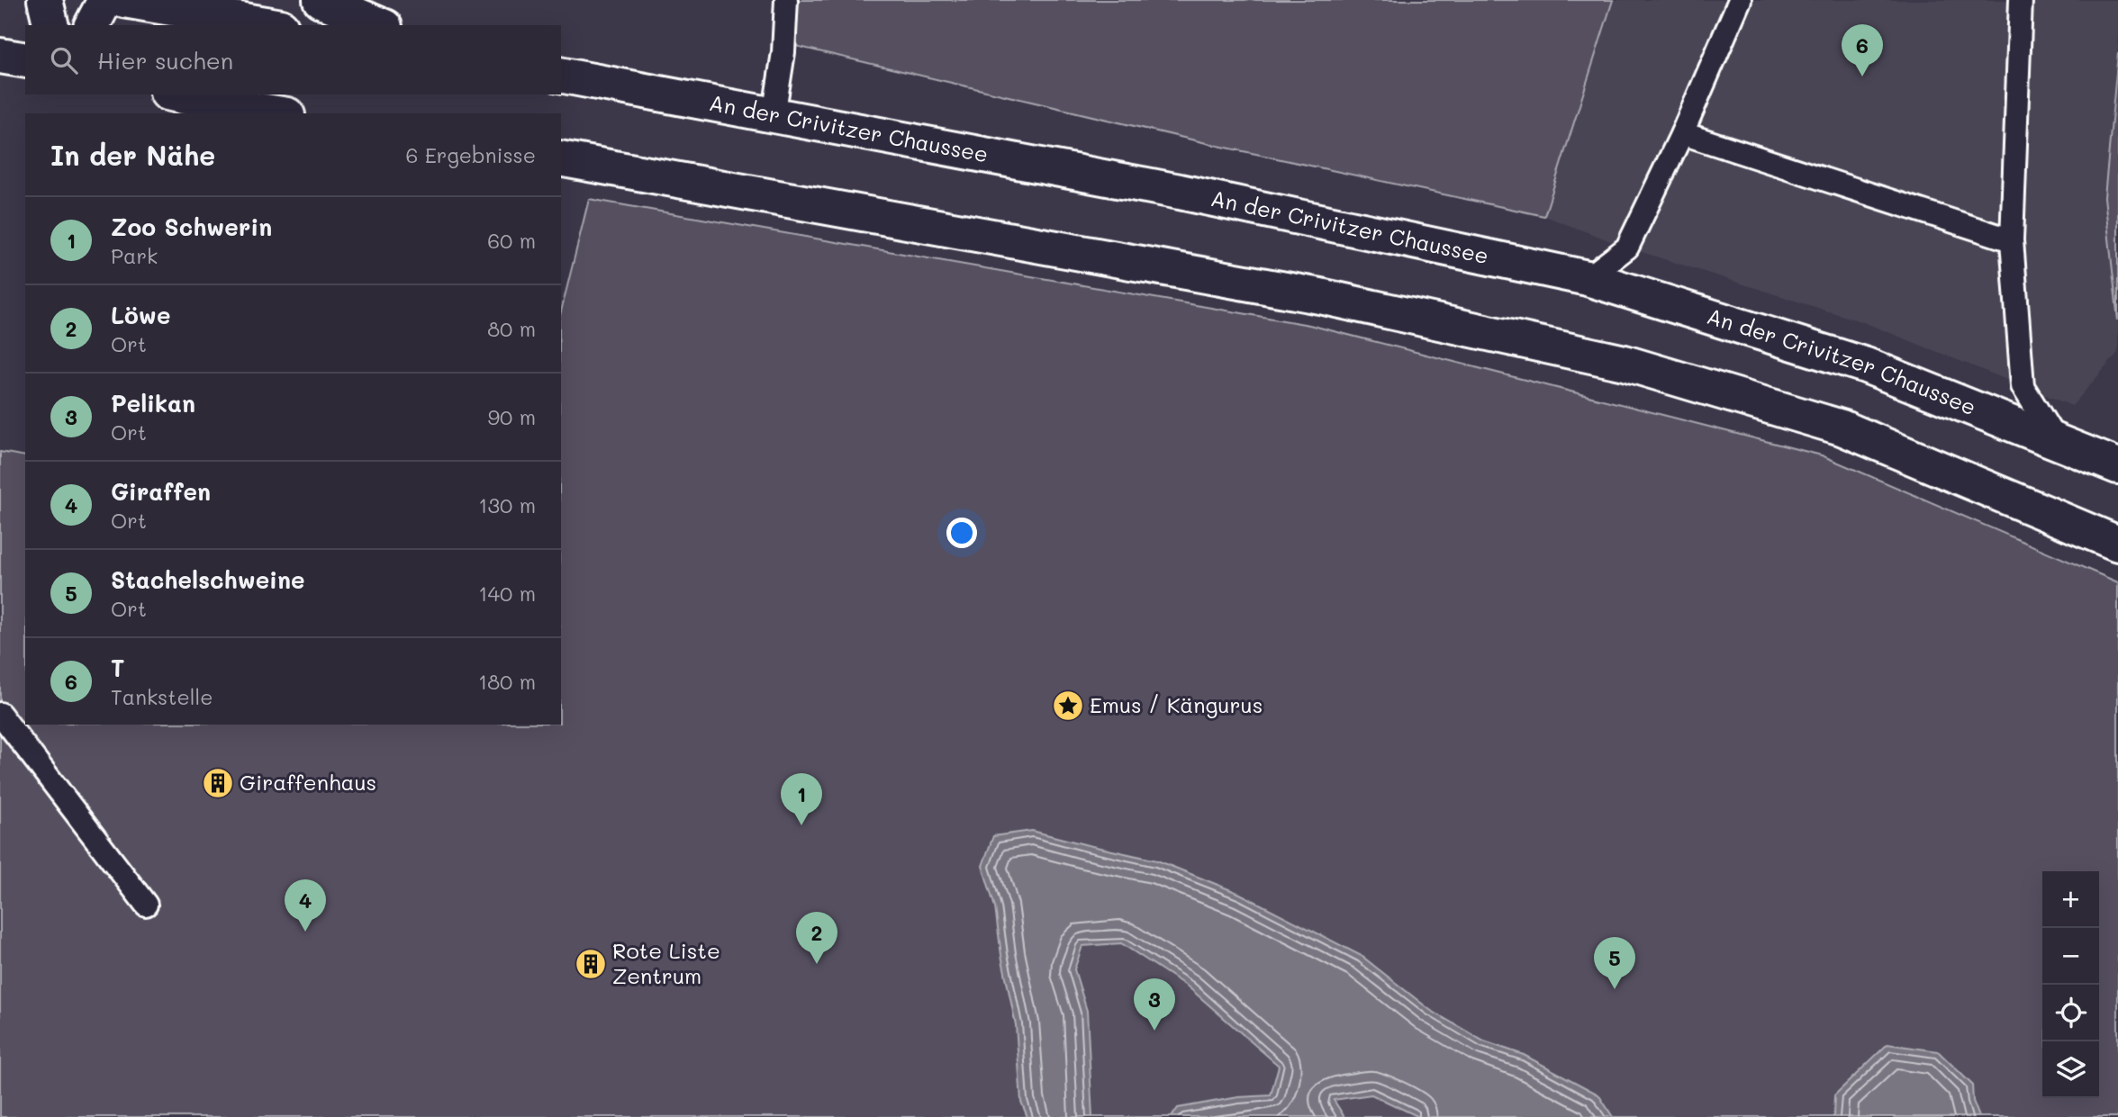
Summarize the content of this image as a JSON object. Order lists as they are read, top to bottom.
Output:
{
  "streets": {
    "street": ["An der Crivitzer Chaussee"]
  },
  "places": {
    "place": ["Emus / Kängurus"],
    "building": ["Giraffenhaus", "Rote Liste Zentrum"]
  },
  "page": {
    "pins": [
      "6",
      "1",
      "4",
      "2",
      "5",
      "3"
    ],
    "search": "Hier suchen",
    "heading": ["In der Nähe", "6 Ergebnisse"],
    "list": [
      {
        "mark": "1",
        "name": "Zoo Schwerin",
        "note": "Park",
        "value": "60 m"
      },
      {
        "mark": "2",
        "name": "Löwe",
        "note": "Ort",
        "value": "80 m"
      },
      {
        "mark": "3",
        "name": "Pelikan",
        "note": "Ort",
        "value": "90 m"
      },
      {
        "mark": "4",
        "name": "Giraffen",
        "note": "Ort",
        "value": "130 m"
      },
      {
        "mark": "5",
        "name": "Stachelschweine",
        "note": "Ort",
        "value": "140 m"
      },
      {
        "mark": "6",
        "name": "T",
        "note": "Tankstelle",
        "value": "180 m"
      }
    ],
    "map_buttons": ["+", "−"]
  }
}
